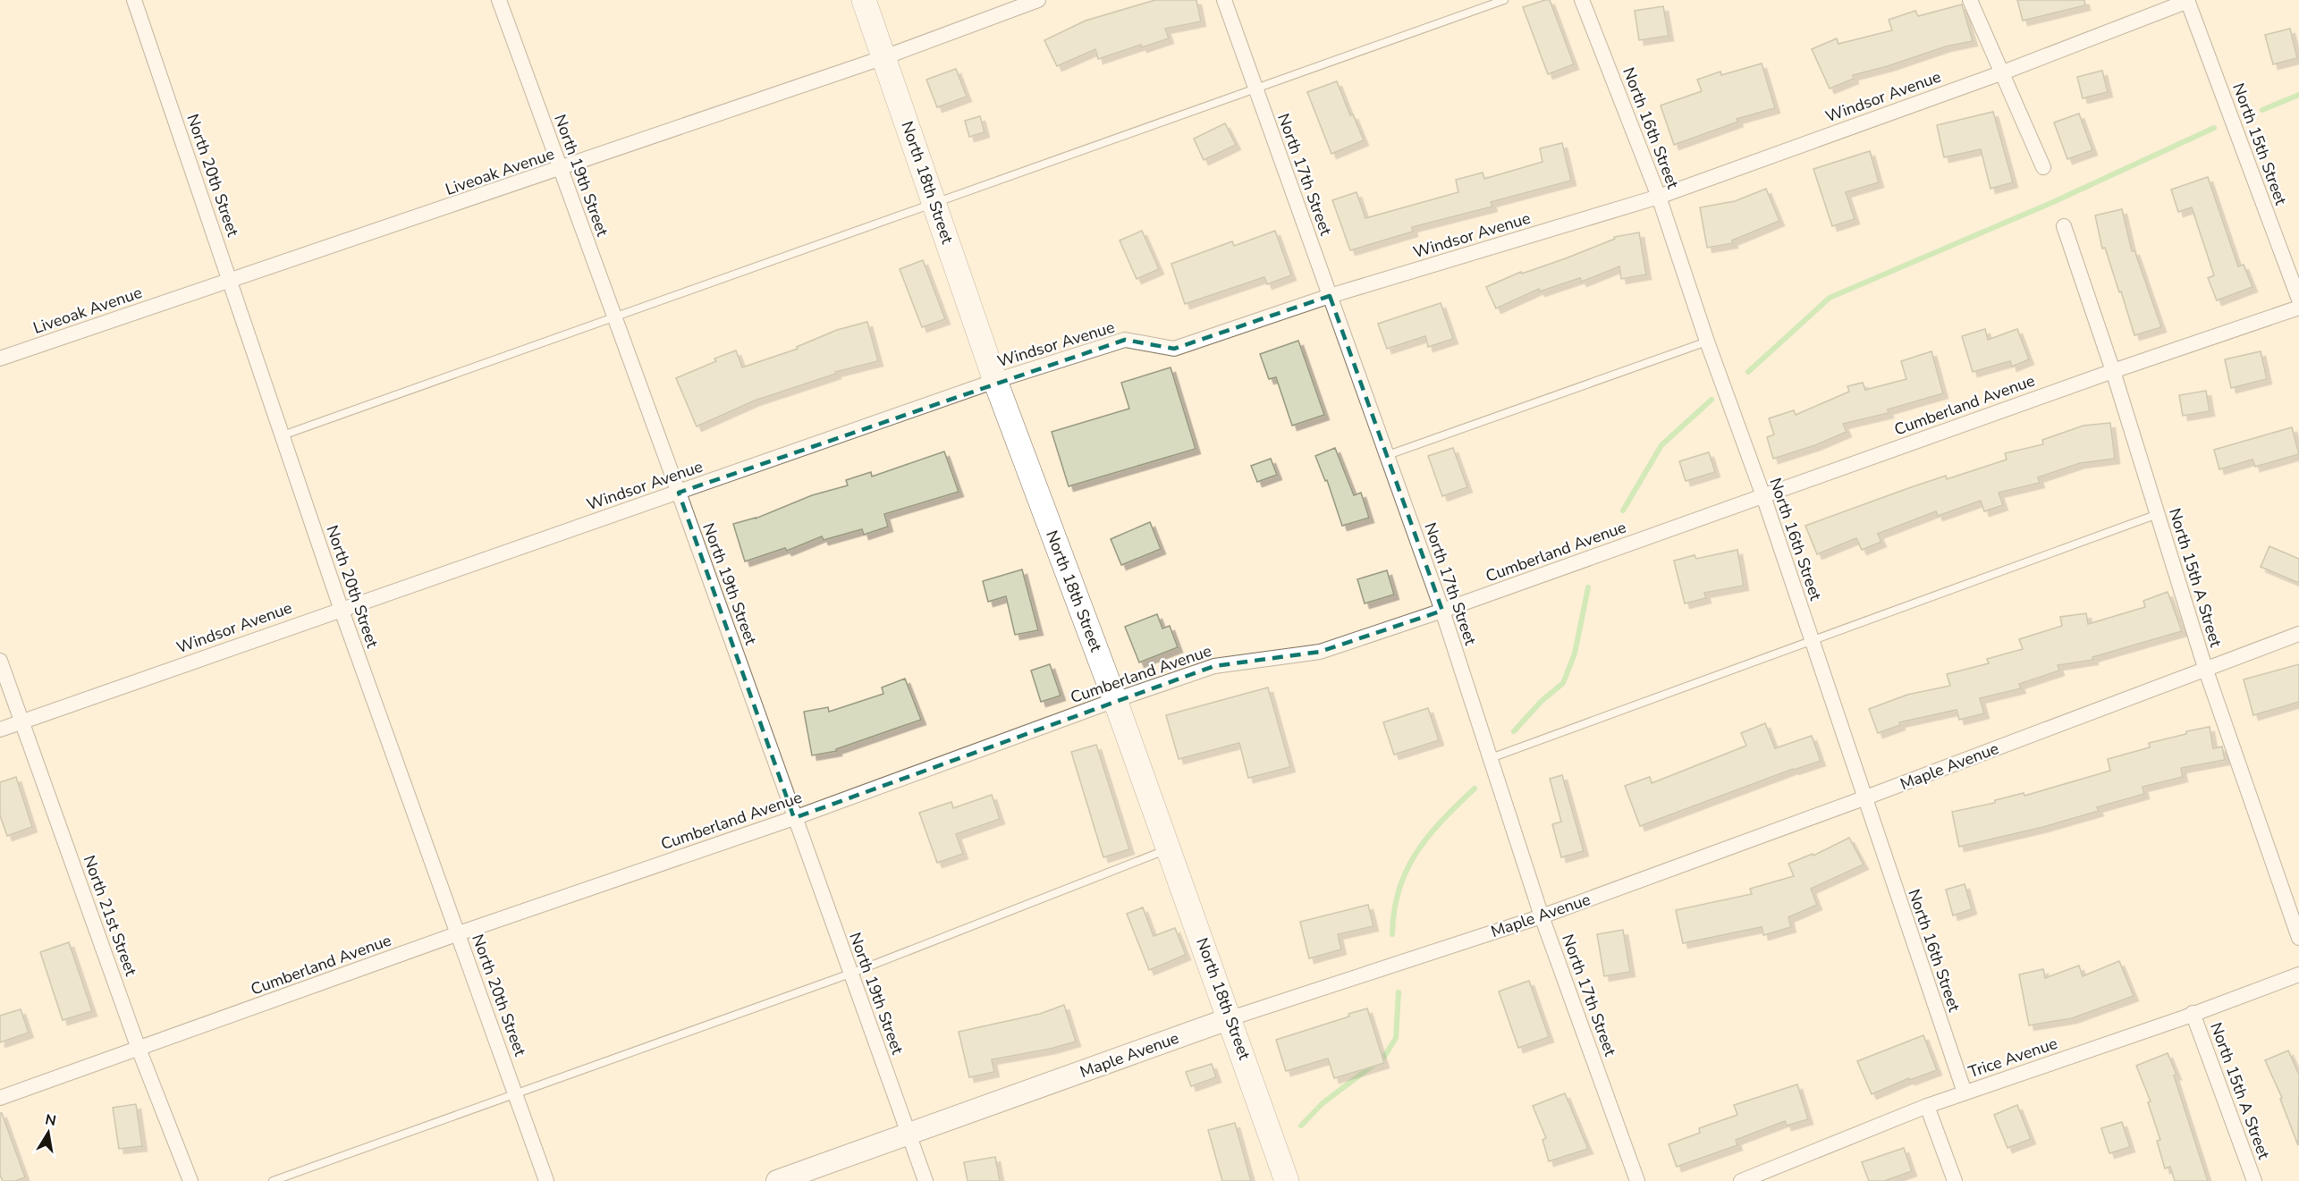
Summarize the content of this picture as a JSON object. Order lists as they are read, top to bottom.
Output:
{
  "streets": {
    "main road": ["North 18th Street"],
    "street": [
      "Windsor Avenue",
      "North 16th Street",
      "North 15th Street",
      "Liveoak Avenue",
      "North 17th Street",
      "North 20th Street",
      "North 19th Street",
      "Cumberland Avenue",
      "North 15th A Street",
      "Maple Avenue",
      "North 21st Street",
      "Trice Avenue"
    ]
  },
  "crossings": [
    ["Windsor Avenue", "North 16th Street"],
    ["Windsor Avenue", "North 15th Street"],
    ["Windsor Avenue", "North 17th Street"],
    ["Windsor Avenue", "North 20th Street"],
    ["Windsor Avenue", "North 19th Street"],
    ["Windsor Avenue", "North 18th Street"],
    ["Windsor Avenue", "North 21st Street"],
    ["North 16th Street", "Cumberland Avenue"],
    ["North 16th Street", "Maple Avenue"],
    ["North 16th Street", "Trice Avenue"],
    ["Liveoak Avenue", "North 20th Street"],
    ["Liveoak Avenue", "North 19th Street"],
    ["Liveoak Avenue", "North 18th Street"],
    ["North 17th Street", "Cumberland Avenue"],
    ["North 17th Street", "Maple Avenue"],
    ["North 20th Street", "Cumberland Avenue"],
    ["North 19th Street", "Cumberland Avenue"],
    ["North 19th Street", "Maple Avenue"],
    ["North 18th Street", "Cumberland Avenue"],
    ["North 18th Street", "Maple Avenue"],
    ["Cumberland Avenue", "North 15th A Street"],
    ["Cumberland Avenue", "North 21st Street"],
    ["North 15th A Street", "Maple Avenue"],
    ["North 15th A Street", "Trice Avenue"]
  ],
  "north": "top"
}
